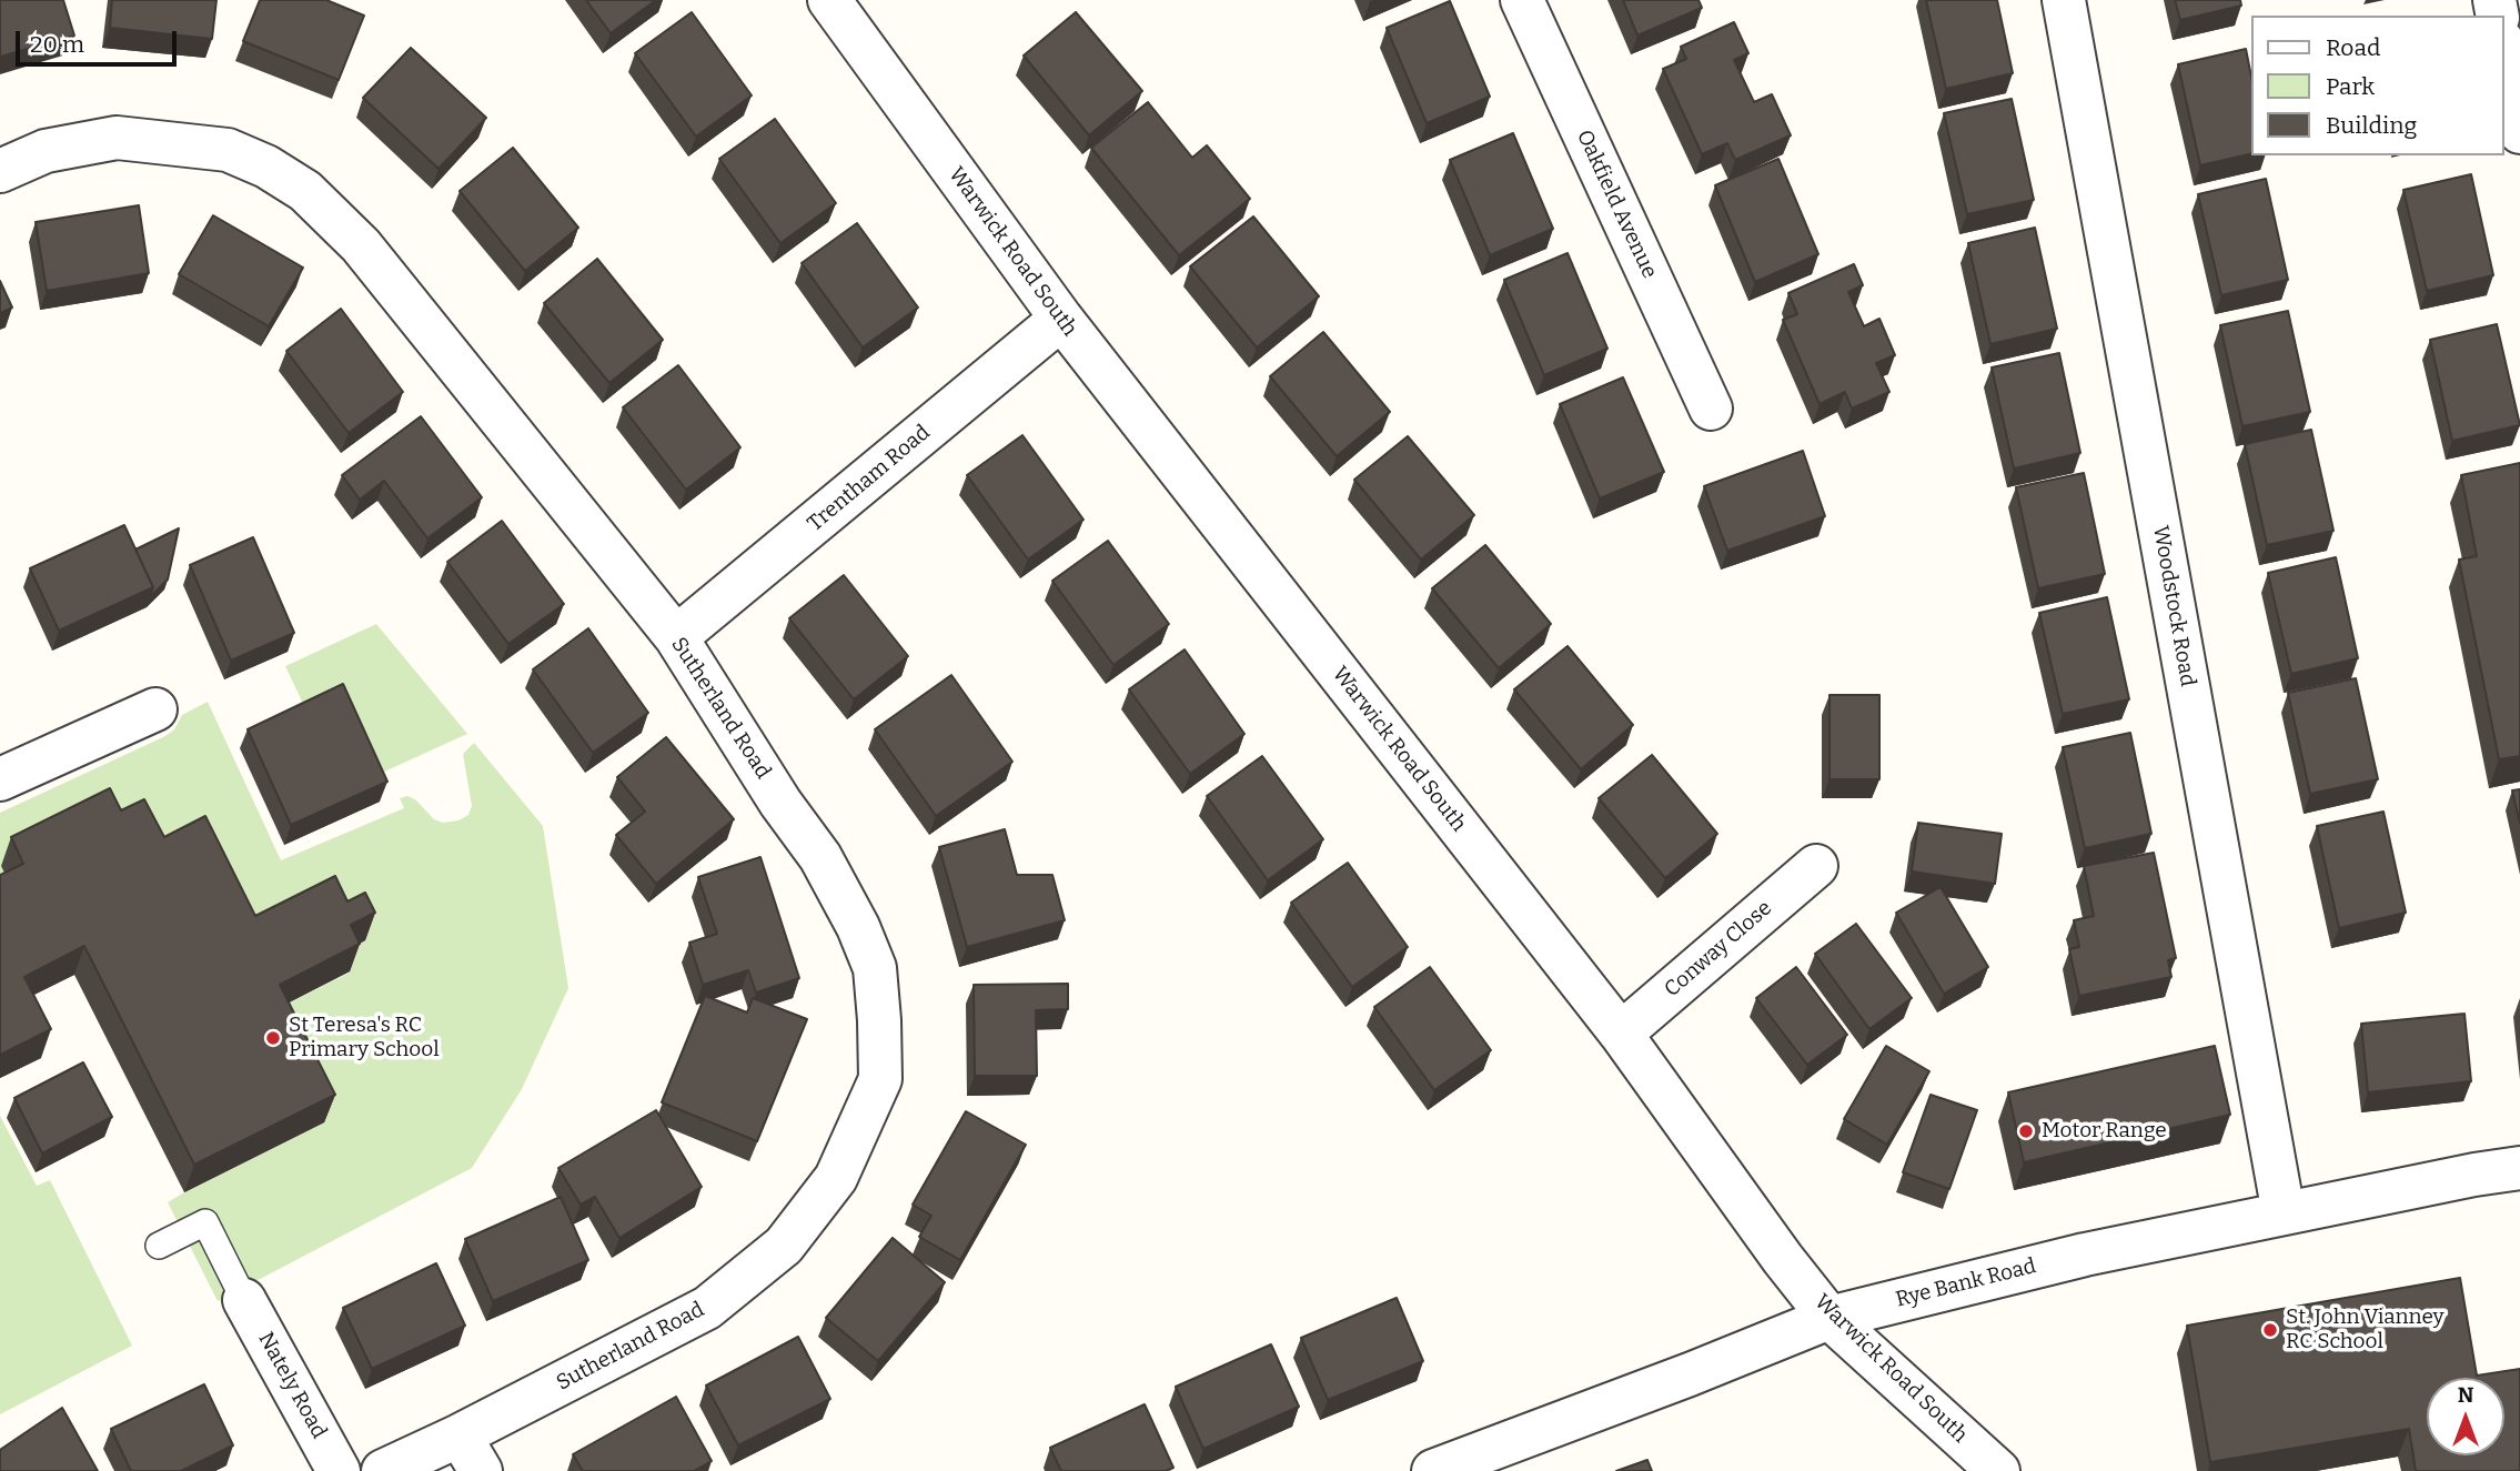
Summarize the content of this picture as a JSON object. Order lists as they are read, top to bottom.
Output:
{
  "streets": {
    "street": [
      "Oakfield Avenue",
      "Warwick Road South",
      "Trentham Road",
      "Woodstock Road",
      "Sutherland Road",
      "Conway Close",
      "Rye Bank Road",
      "Nately Road"
    ]
  },
  "crossings": [
    ["Warwick Road South", "Trentham Road"],
    ["Warwick Road South", "Conway Close"],
    ["Warwick Road South", "Rye Bank Road"],
    ["Trentham Road", "Sutherland Road"],
    ["Woodstock Road", "Rye Bank Road"]
  ],
  "places": ["St Teresa's RC Primary School", "Motor Range", "St. John Vianney RC School"],
  "legend": ["Road", "Park", "Building"],
  "scale_bar": "20 m",
  "north": "top"
}
